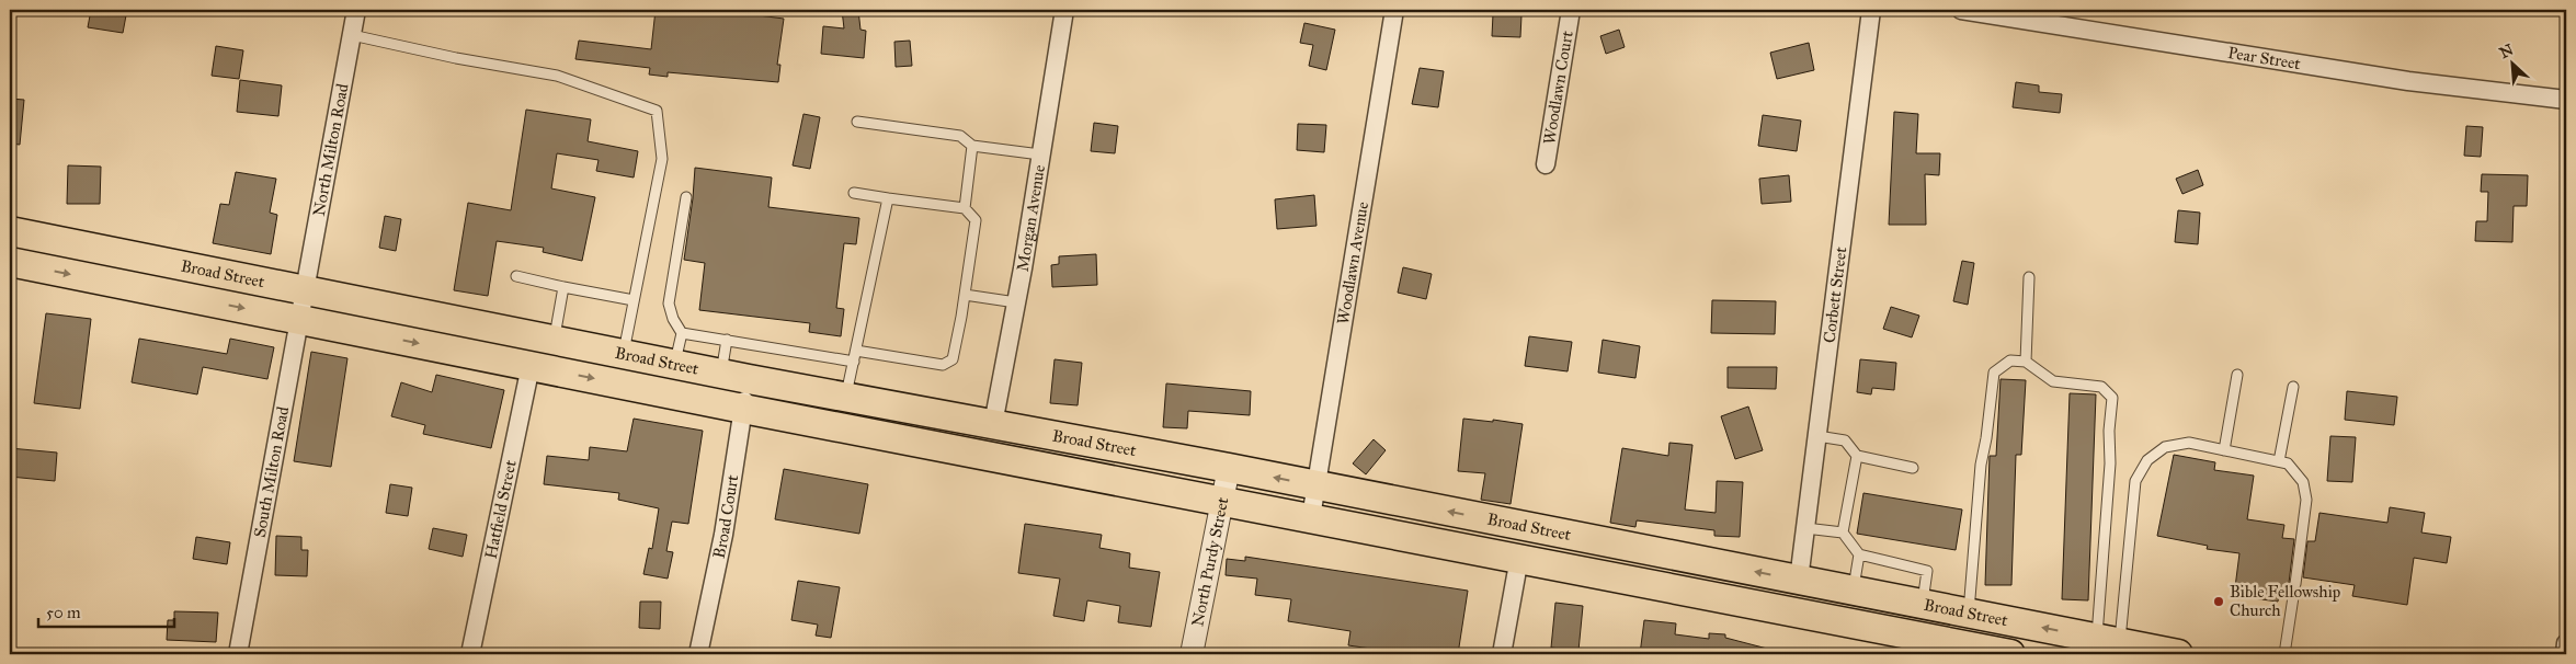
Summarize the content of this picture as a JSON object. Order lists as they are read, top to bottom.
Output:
{
  "streets": {
    "main road": ["Broad Street"],
    "street": [
      "Pear Street",
      "Woodlawn Court",
      "North Milton Road",
      "Morgan Avenue",
      "Woodlawn Avenue",
      "Corbett Street",
      "South Milton Road",
      "Hatfield Street",
      "Broad Court",
      "North Purdy Street"
    ]
  },
  "crossings": [
    ["North Milton Road", "Broad Street"],
    ["North Milton Road", "South Milton Road"],
    ["Morgan Avenue", "Broad Street"],
    ["Woodlawn Avenue", "Broad Street"],
    ["Broad Street", "Corbett Street"],
    ["Broad Street", "South Milton Road"],
    ["Broad Street", "Hatfield Street"],
    ["Broad Street", "Broad Court"],
    ["Broad Street", "North Purdy Street"]
  ],
  "places": ["Bible Fellowship Church"],
  "scale_bar": "50 m",
  "north": "top left"
}
